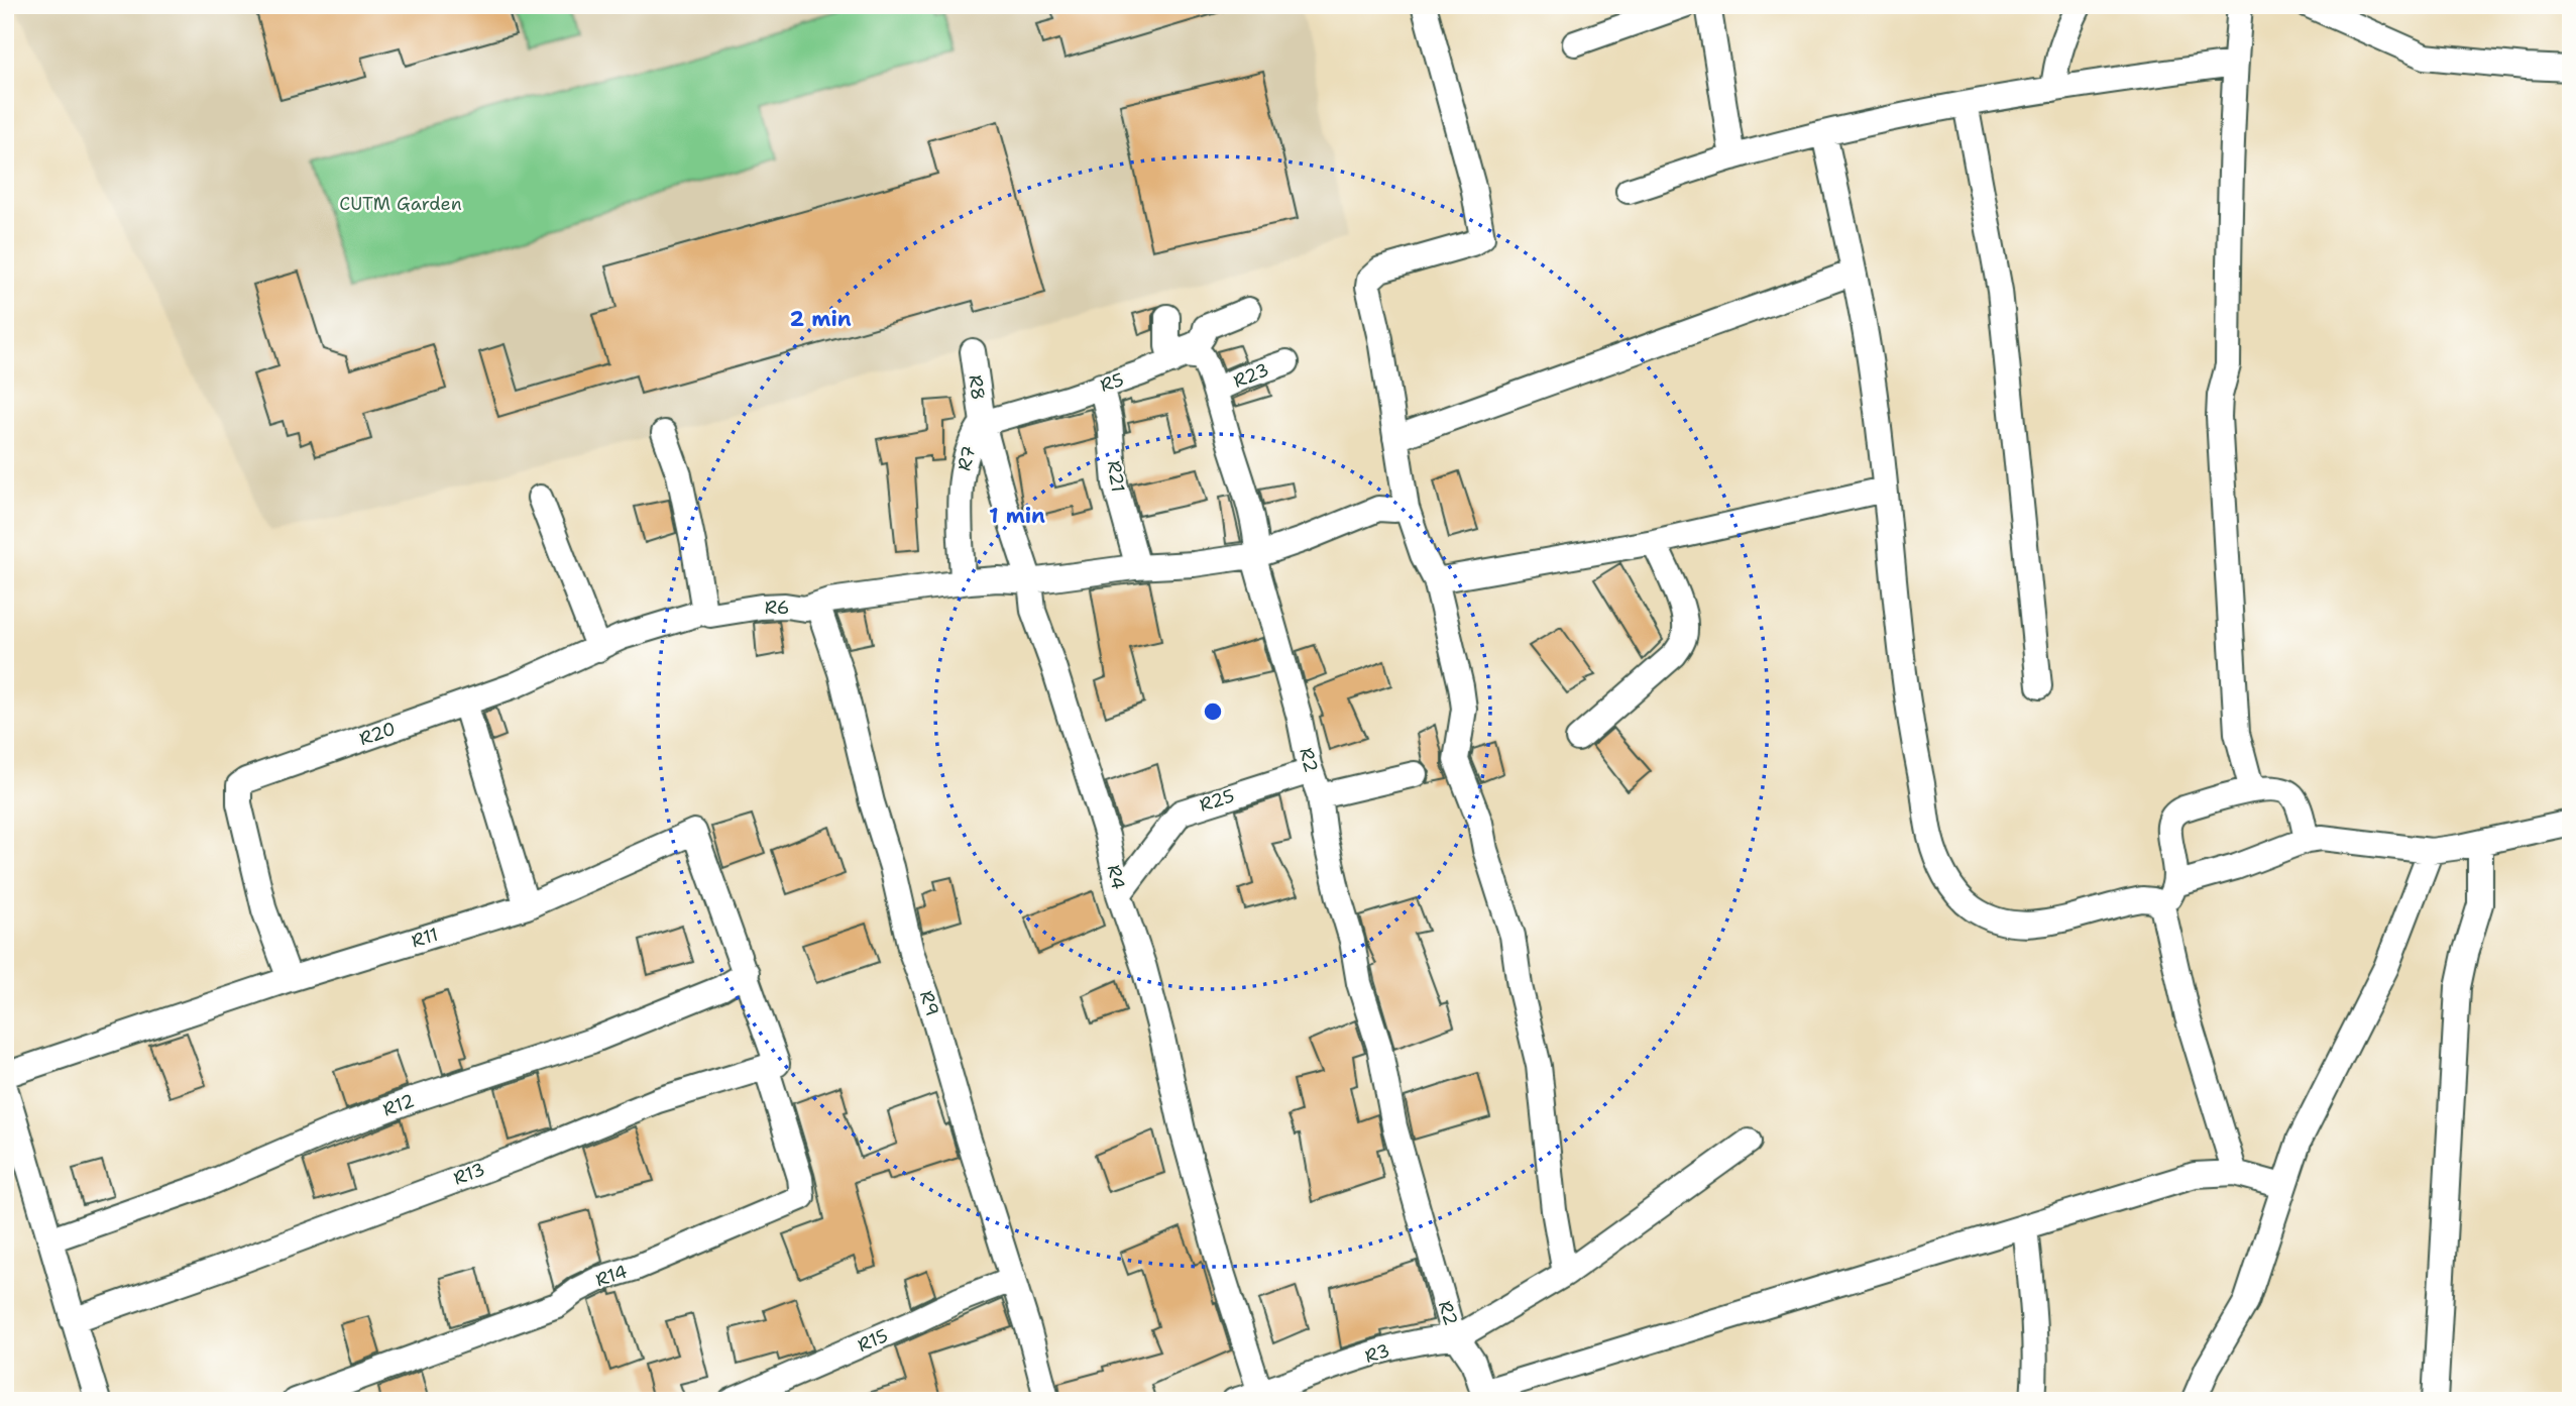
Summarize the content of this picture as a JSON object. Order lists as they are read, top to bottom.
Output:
{
  "streets": {
    "street": [
      "R23",
      "R5",
      "R8",
      "R7",
      "R21",
      "R6",
      "R20",
      "R2",
      "R25",
      "R4",
      "R11",
      "R9",
      "R12",
      "R13",
      "R14",
      "R15",
      "R3"
    ]
  },
  "crossings": [
    ["R5", "R8"],
    ["R5", "R7"],
    ["R5", "R21"],
    ["R8", "R7"],
    ["R7", "R6"],
    ["R6", "R20"],
    ["R6", "R4"],
    ["R6", "R9"],
    ["R20", "R11"],
    ["R2", "R25"],
    ["R2", "R3"],
    ["R25", "R4"],
    ["R4", "R3"],
    ["R11", "R12"],
    ["R9", "R15"],
    ["R13", "R14"]
  ],
  "parks": ["CUTM Garden"],
  "rings": ["2 min", "1 min"]
}
